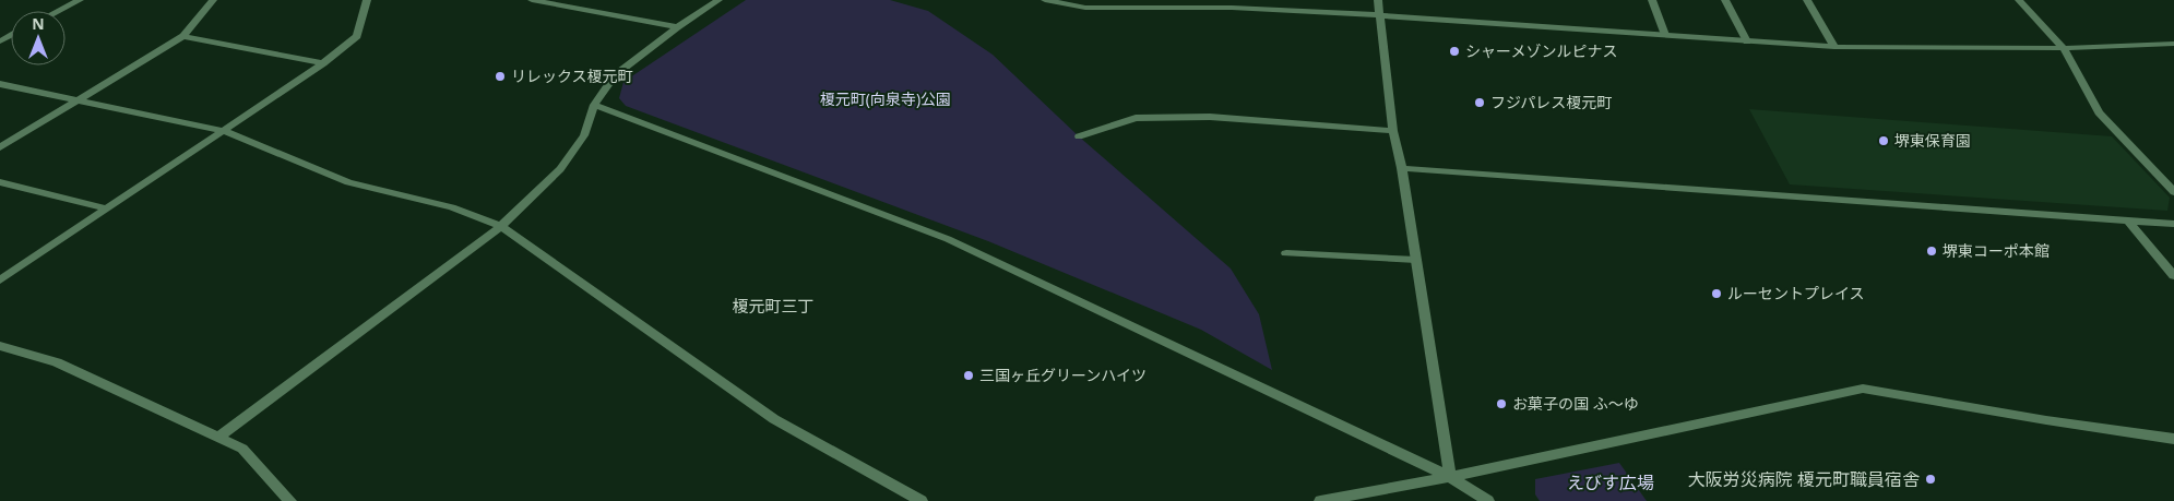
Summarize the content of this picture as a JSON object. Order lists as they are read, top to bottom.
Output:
{
  "districts": ["榎元町三丁"],
  "parks": ["榎元町(向泉寺)公園", "えびす広場"],
  "places": [
    "シャーメゾンルピナス",
    "リレックス榎元町",
    "フジパレス榎元町",
    "堺東保育園",
    "堺東コーポ本館",
    "ルーセントプレイス",
    "三国ヶ丘グリーンハイツ",
    "お菓子の国 ふ～ゆ",
    "大阪労災病院 榎元町職員宿舎"
  ],
  "north": "top"
}
